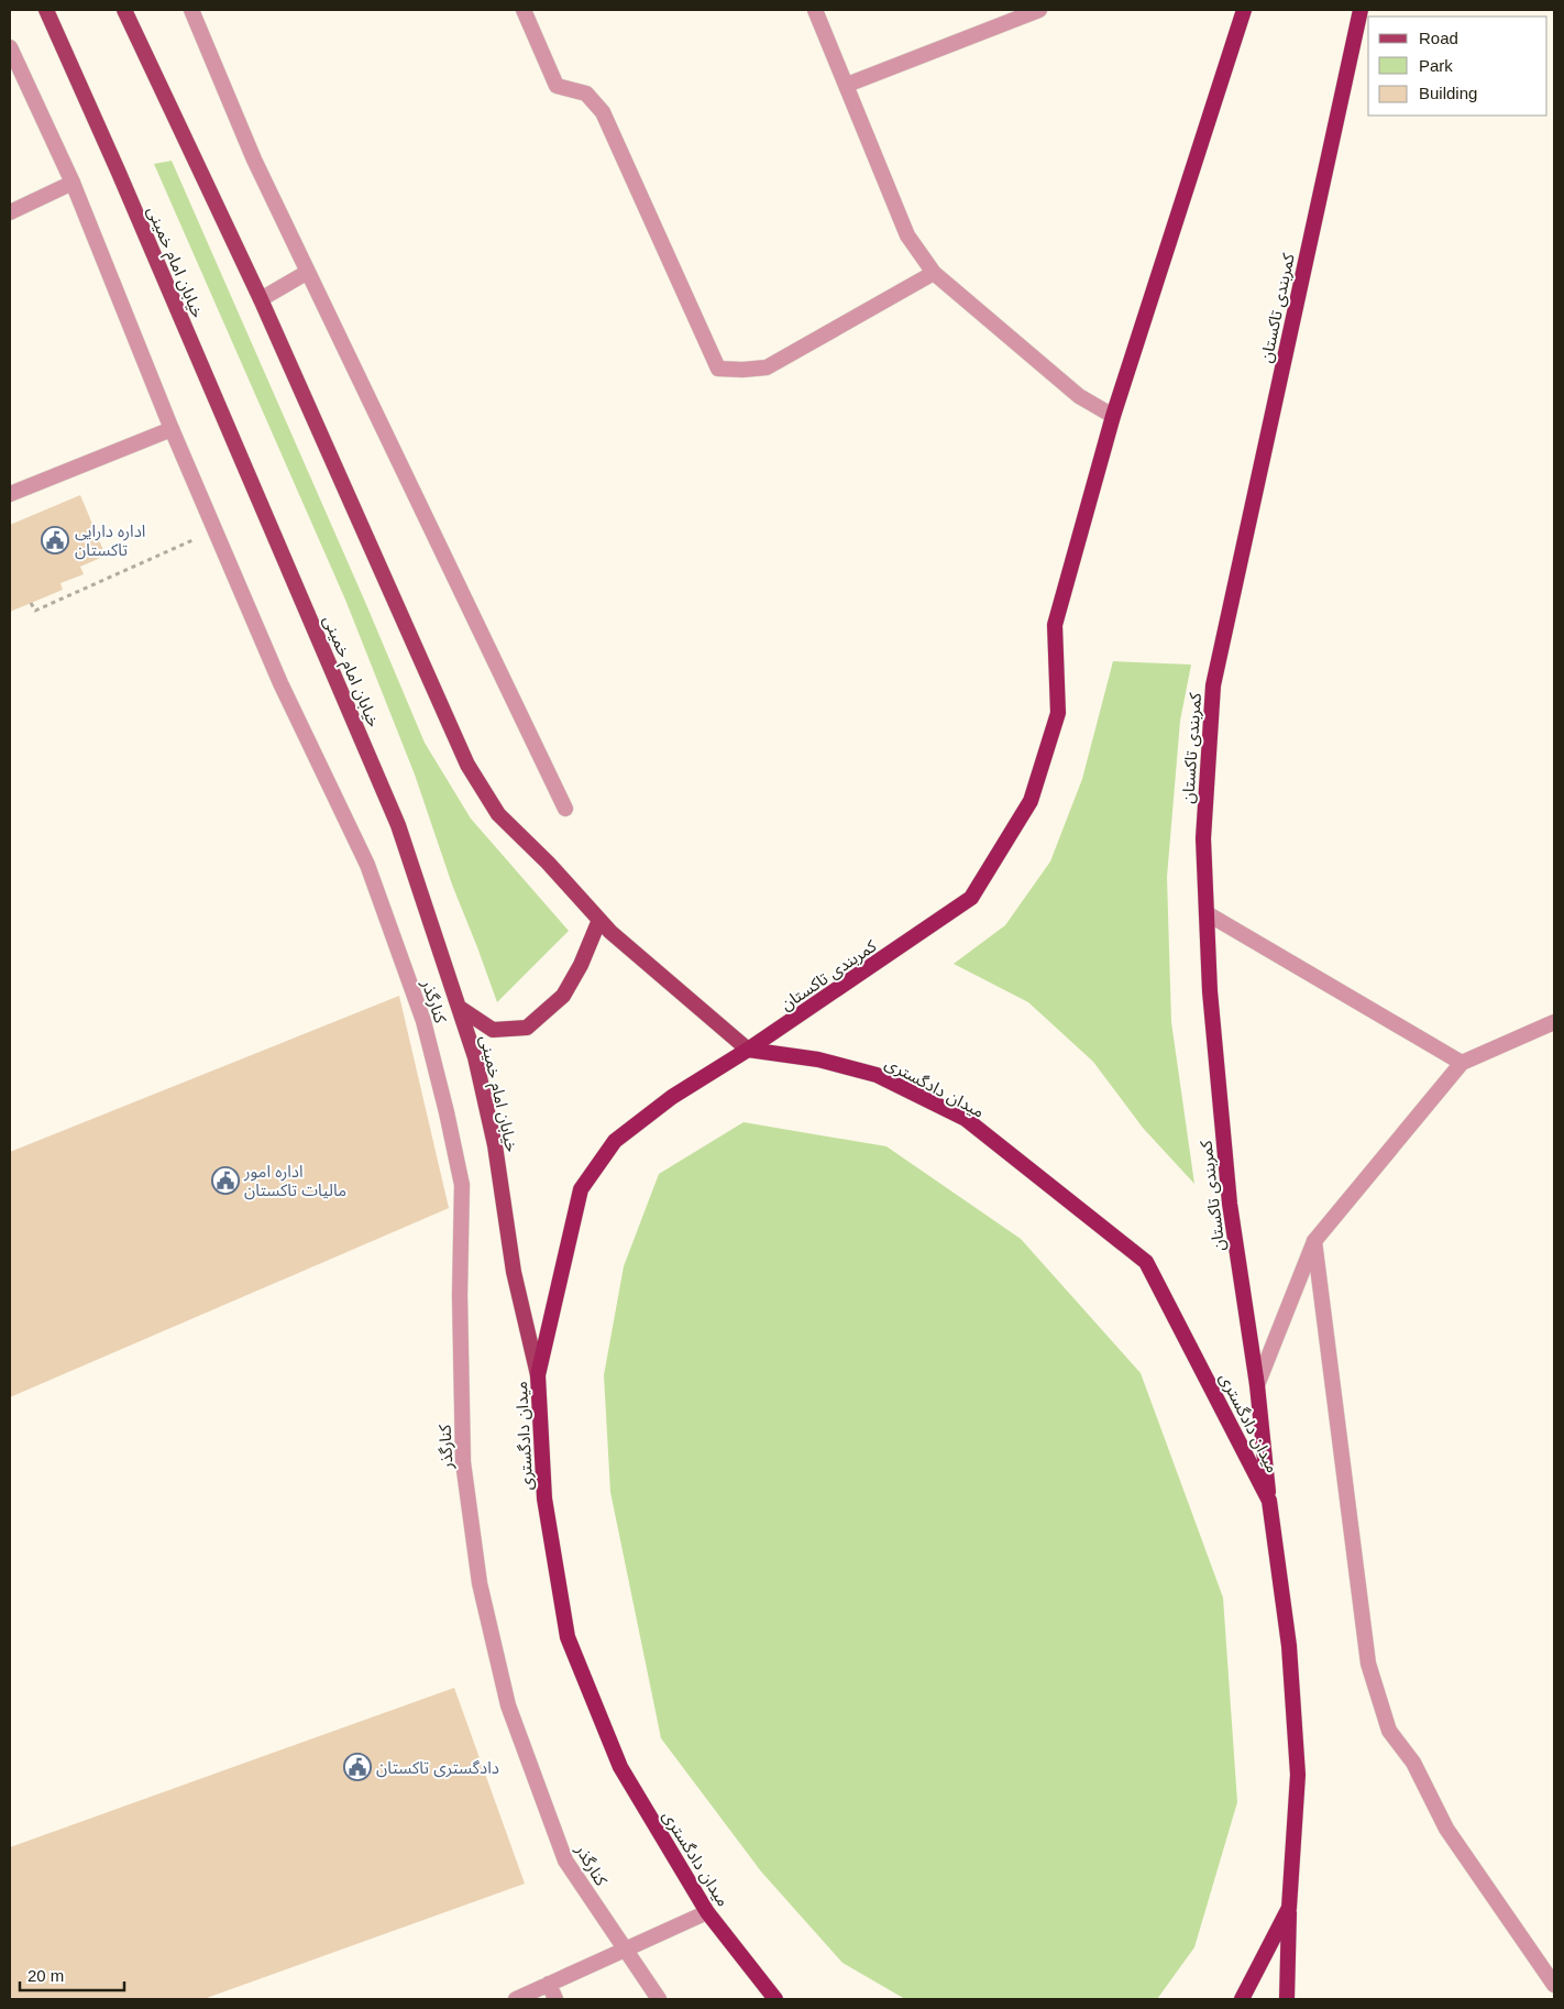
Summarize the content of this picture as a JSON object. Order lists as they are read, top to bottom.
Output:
{
  "streets": {
    "highway": ["کمربندی تاکستان", "میدان دادگستری"],
    "main road": ["خیابان امام خمینی"],
    "street": ["کنارگذر"]
  },
  "crossings": [
    ["خیابان امام خمینی", "میدان دادگستری"],
    ["کمربندی تاکستان", "میدان دادگستری"]
  ],
  "places": {
    "public building": ["اداره دارایی تاکستان", "اداره امور مالیات تاکستان", "دادگستری تاکستان"]
  },
  "legend": ["Road", "Park", "Building"],
  "scale_bar": "20 m"
}
